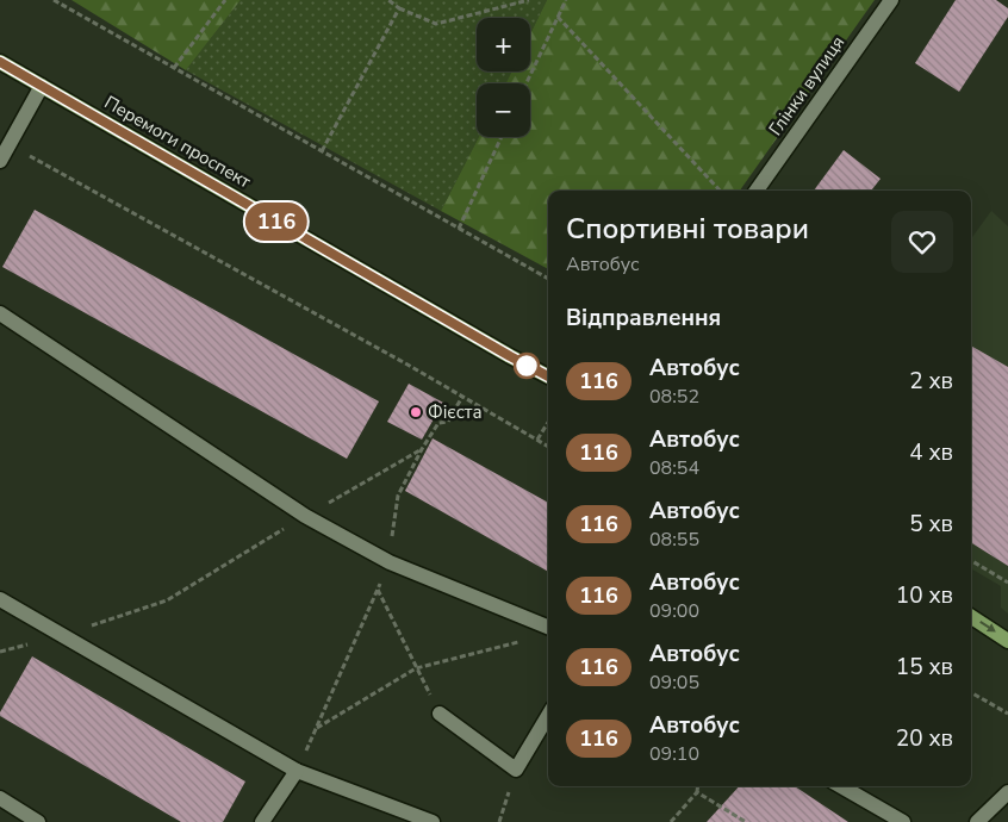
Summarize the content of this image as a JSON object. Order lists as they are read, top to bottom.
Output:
{
  "streets": {
    "main road": ["Перемоги проспект"],
    "street": ["Глінки вулиця"]
  },
  "places": ["Фієста"],
  "lines": ["bus line 116"],
  "page": {
    "on_map": "116",
    "map_buttons": ["+", "−"],
    "heading": [
      ["Спортивні товари", "Автобус"],
      "Відправлення"
    ],
    "list": [
      {
        "mark": "116",
        "name": "Автобус",
        "note": "08:52",
        "value": "2 хв"
      },
      {
        "mark": "116",
        "name": "Автобус",
        "note": "08:54",
        "value": "4 хв"
      },
      {
        "mark": "116",
        "name": "Автобус",
        "note": "08:55",
        "value": "5 хв"
      },
      {
        "mark": "116",
        "name": "Автобус",
        "note": "09:00",
        "value": "10 хв"
      },
      {
        "mark": "116",
        "name": "Автобус",
        "note": "09:05",
        "value": "15 хв"
      },
      {
        "mark": "116",
        "name": "Автобус",
        "note": "09:10",
        "value": "20 хв"
      }
    ]
  }
}
